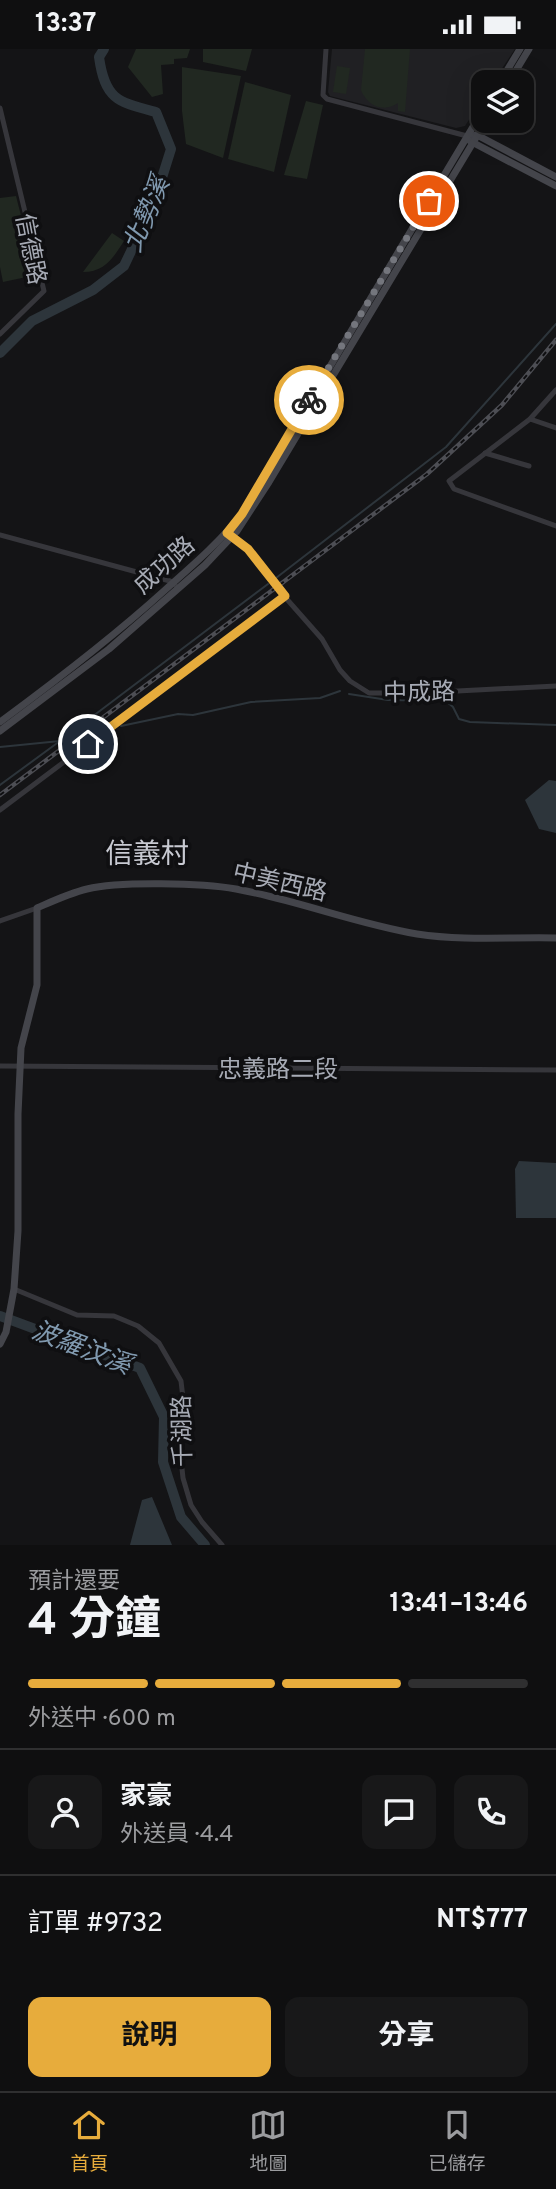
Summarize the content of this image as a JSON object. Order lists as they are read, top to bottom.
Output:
{
  "streets": {
    "street": [
      "信德路",
      "成功路",
      "中成路",
      "中美西路",
      "忠義路二段",
      "千湖路"
    ]
  },
  "crossings": [
    ["成功路", "中成路"]
  ],
  "districts": ["信義村"],
  "water": ["北勢溪", "波羅汶溪"],
  "page": {
    "status": "13:37",
    "heading": ["4 分鐘", "預計還要", "13:41–13:46"],
    "panel": [
      "家豪",
      "外送員 · 4.4",
      "訂單 #9732",
      "NT$777"
    ],
    "bar": "外送中 · 600 m",
    "buttons": ["說明", "分享"],
    "tabs": ["首頁", "地圖", "已儲存"]
  }
}
